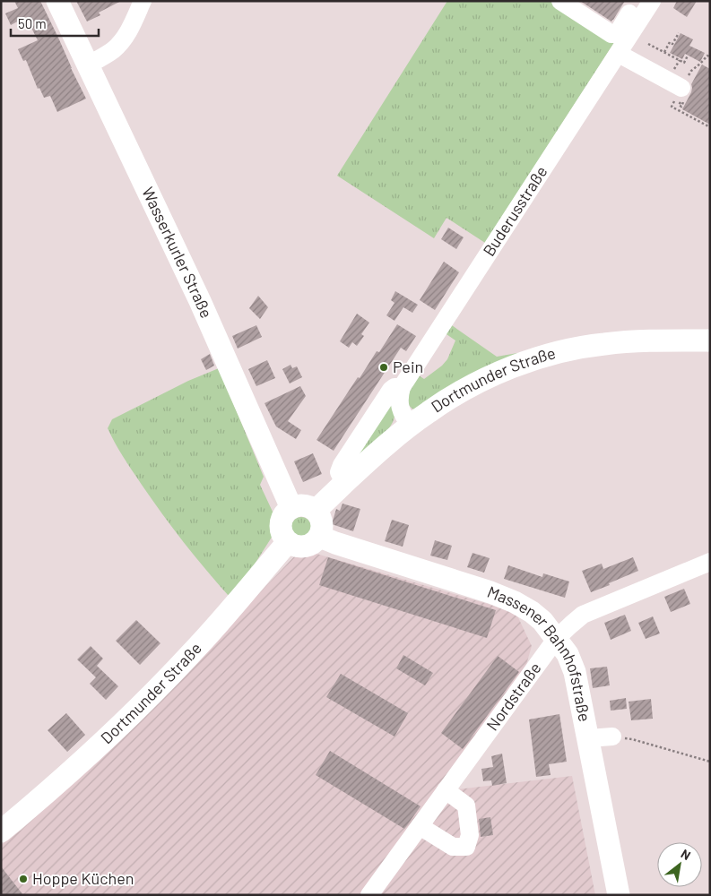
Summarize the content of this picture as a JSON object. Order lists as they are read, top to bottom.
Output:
{
  "streets": {
    "main road": ["Wasserkurler Straße", "Dortmunder Straße", "Massener Bahnhofstraße"],
    "street": ["Buderusstraße", "Nordstraße"]
  },
  "crossings": [
    ["Massener Bahnhofstraße", "Nordstraße"]
  ],
  "places": ["Pein", "Hoppe Küchen"],
  "scale_bar": "50 m",
  "north": "top right"
}
